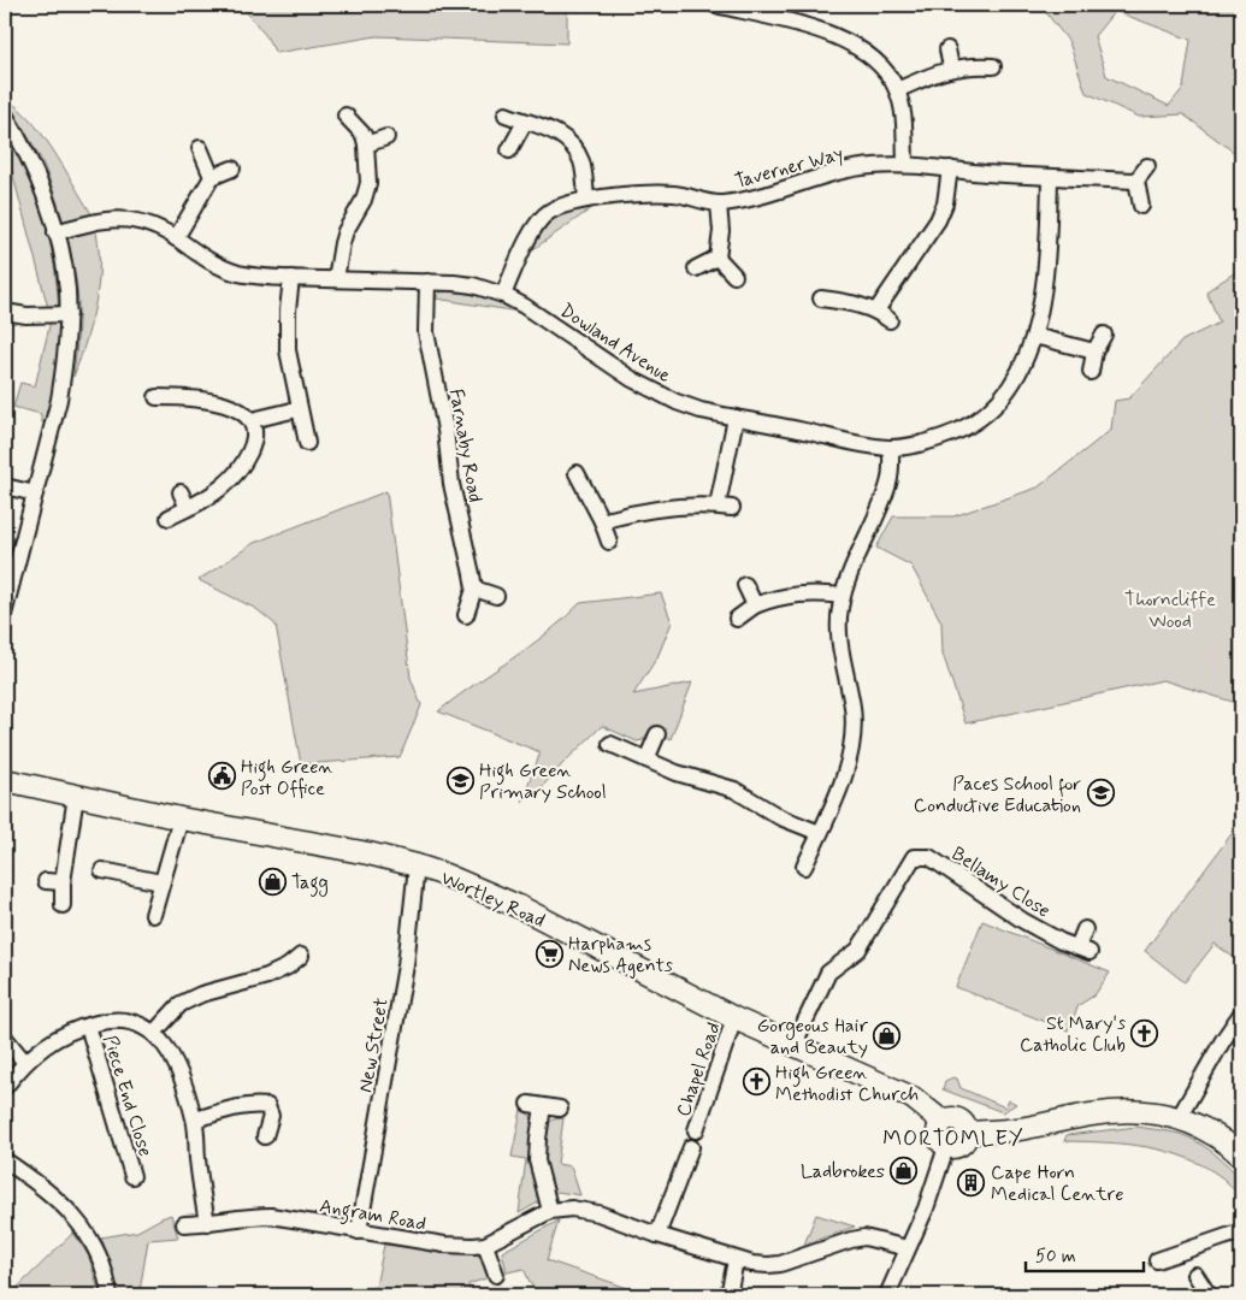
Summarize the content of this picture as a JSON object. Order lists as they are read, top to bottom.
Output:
{
  "streets": {
    "street": [
      "Taverner Way",
      "Dowland Avenue",
      "Farnaby Road",
      "Bellamy Close",
      "Wortley Road",
      "New Street",
      "Chapel Road",
      "Piece End Close",
      "Angram Road"
    ]
  },
  "crossings": [
    ["Taverner Way", "Dowland Avenue"],
    ["Dowland Avenue", "Farnaby Road"],
    ["Bellamy Close", "Wortley Road"],
    ["Wortley Road", "New Street"],
    ["Wortley Road", "Chapel Road"],
    ["New Street", "Angram Road"],
    ["Chapel Road", "Angram Road"]
  ],
  "districts": ["MORTOMLEY"],
  "parks": ["Thorncliffe Wood"],
  "places": {
    "public building": ["High Green Post Office"],
    "school or university": ["High Green Primary School", "Paces School for Conductive Education"],
    "shop": ["Tagg", "Gorgeous Hair and Beauty", "Ladbrokes"],
    "supermarket": ["Harphams News Agents"],
    "church": ["St Mary's Catholic Club", "High Green Methodist Church"],
    "building": ["Cape Horn Medical Centre"]
  },
  "scale_bar": "50 m"
}
